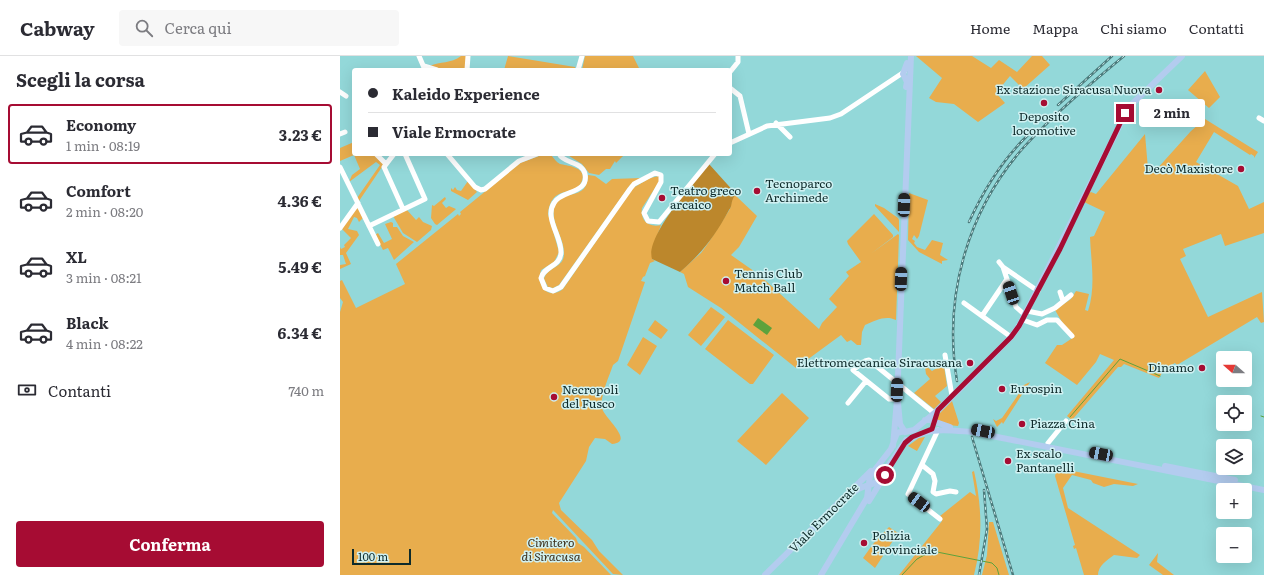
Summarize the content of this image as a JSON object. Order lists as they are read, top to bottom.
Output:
{
  "streets": {
    "main road": ["Viale Ermocrate"]
  },
  "parks": ["Cimitero di Siracusa"],
  "places": [
    "Ex stazione Siracusa Nuova",
    "Deposito locomotive",
    "Decò Maxistore",
    "Tecnoparco Archimede",
    "Teatro greco arcaico",
    "Tennis Club Match Ball",
    "Elettromeccanica Siracusana",
    "Dinamo",
    "Eurospin",
    "Necropoli del Fusco",
    "Piazza Cina",
    "Ex scalo Pantanelli",
    "Polizia Provinciale"
  ],
  "scale_bar": "100 m",
  "north": "left",
  "page": {
    "header": "Cabway",
    "search": "Cerca qui",
    "nav": [
      "Home",
      "Mappa",
      "Chi siamo",
      "Contatti"
    ],
    "heading": "Scegli la corsa",
    "banner": ["Kaleido Experience", "Viale Ermocrate"],
    "bubble": "2 min",
    "list": [
      {
        "name": "Economy",
        "note": "1 min · 08:19",
        "value": "3.23 €"
      },
      {
        "name": "Comfort",
        "note": "2 min · 08:20",
        "value": "4.36 €"
      },
      {
        "name": "XL",
        "note": "3 min · 08:21",
        "value": "5.49 €"
      },
      {
        "name": "Black",
        "note": "4 min · 08:22",
        "value": "6.34 €"
      }
    ],
    "map_buttons": ["+", "−"],
    "pay": ["Contanti", "740 m"],
    "buttons": "Conferma",
    "scale": "100 m"
  }
}
